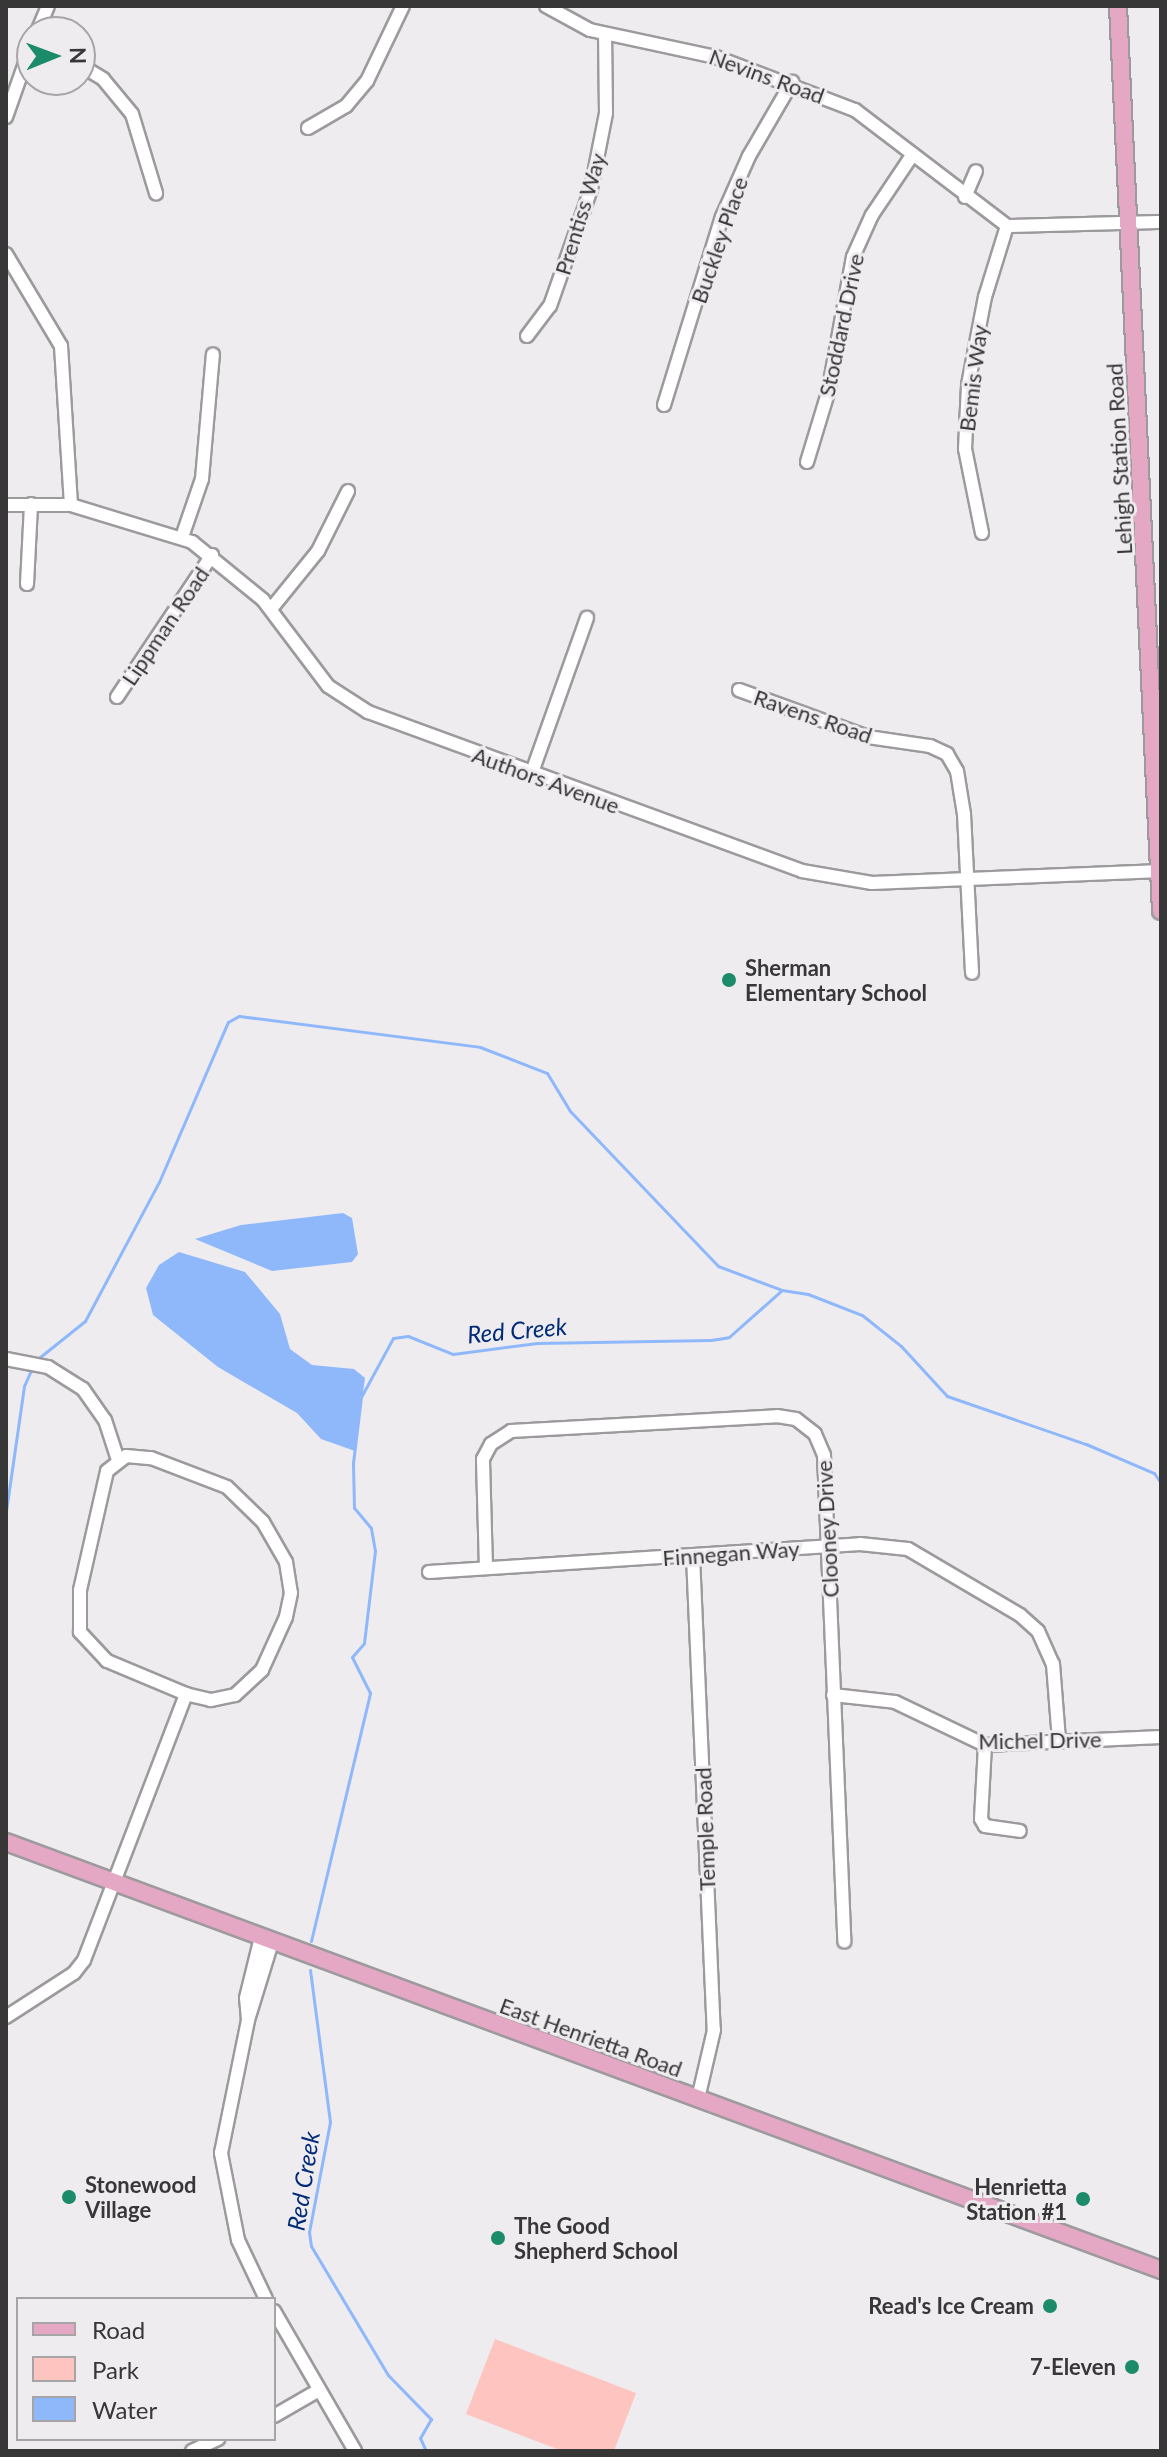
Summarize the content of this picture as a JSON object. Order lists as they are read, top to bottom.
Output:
{
  "streets": {
    "main road": ["Lehigh Station Road", "East Henrietta Road"],
    "street": [
      "Nevins Road",
      "Prentiss Way",
      "Buckley Place",
      "Stoddard Drive",
      "Bemis Way",
      "Lippman Road",
      "Ravens Road",
      "Authors Avenue",
      "Clooney Drive",
      "Finnegan Way",
      "Michel Drive",
      "Temple Road"
    ]
  },
  "crossings": [
    ["Nevins Road", "Prentiss Way"],
    ["Nevins Road", "Buckley Place"],
    ["Nevins Road", "Stoddard Drive"],
    ["Nevins Road", "Bemis Way"],
    ["Lehigh Station Road", "Authors Avenue"],
    ["Lippman Road", "Authors Avenue"],
    ["Ravens Road", "Authors Avenue"],
    ["Clooney Drive", "Finnegan Way"],
    ["Clooney Drive", "Michel Drive"],
    ["Finnegan Way", "Michel Drive"],
    ["Finnegan Way", "Temple Road"],
    ["Temple Road", "East Henrietta Road"]
  ],
  "water": ["Red Creek"],
  "places": [
    "Sherman Elementary School",
    "Stonewood Village",
    "Henrietta Station #1",
    "The Good Shepherd School",
    "Read's Ice Cream",
    "7-Eleven"
  ],
  "legend": ["Road", "Park", "Water"],
  "north": "right"
}
